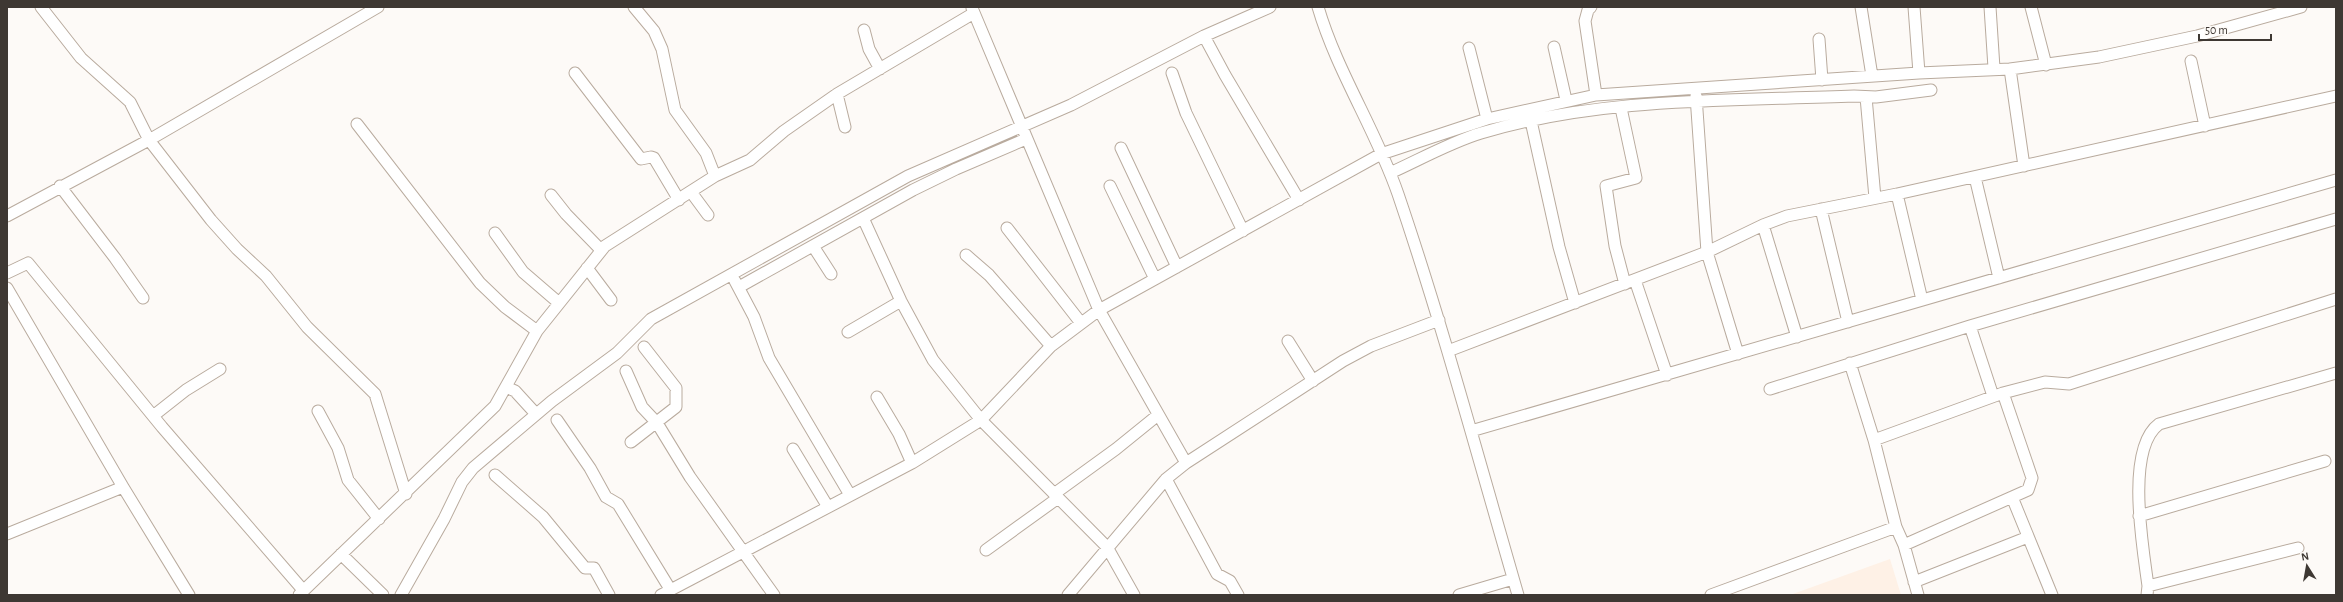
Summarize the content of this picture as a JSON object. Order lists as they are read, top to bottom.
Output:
{
  "scale_bar": "50 m",
  "north": "top"
}
